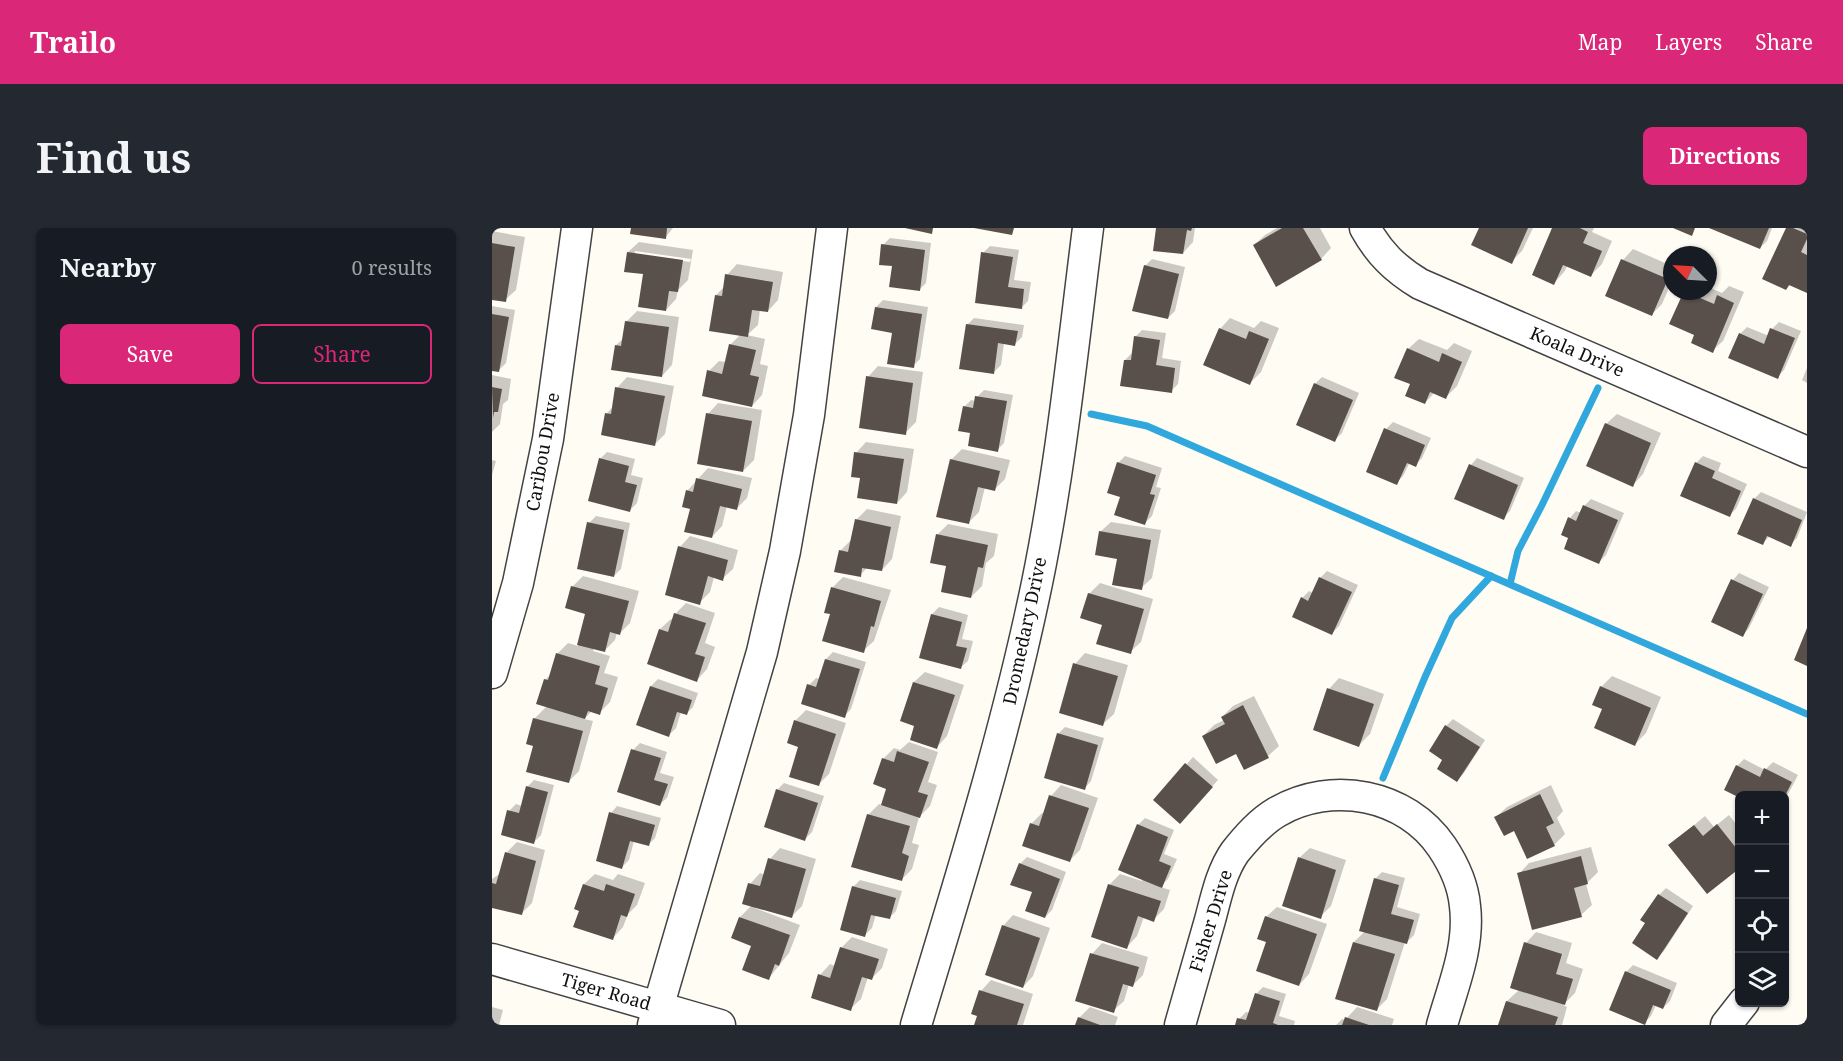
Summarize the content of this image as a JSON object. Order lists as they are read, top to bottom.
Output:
{
  "streets": {
    "street": [
      "Koala Drive",
      "Caribou Drive",
      "Dromedary Drive",
      "Fisher Drive",
      "Tiger Road"
    ]
  },
  "north": "top left",
  "page": {
    "header": "Trailo",
    "nav": ["Map", "Layers", "Share"],
    "buttons": [
      "Directions",
      ["Save", "Share"]
    ],
    "title": "Find us",
    "heading": ["Nearby", "0 results"],
    "map_buttons": ["+", "−"]
  }
}
